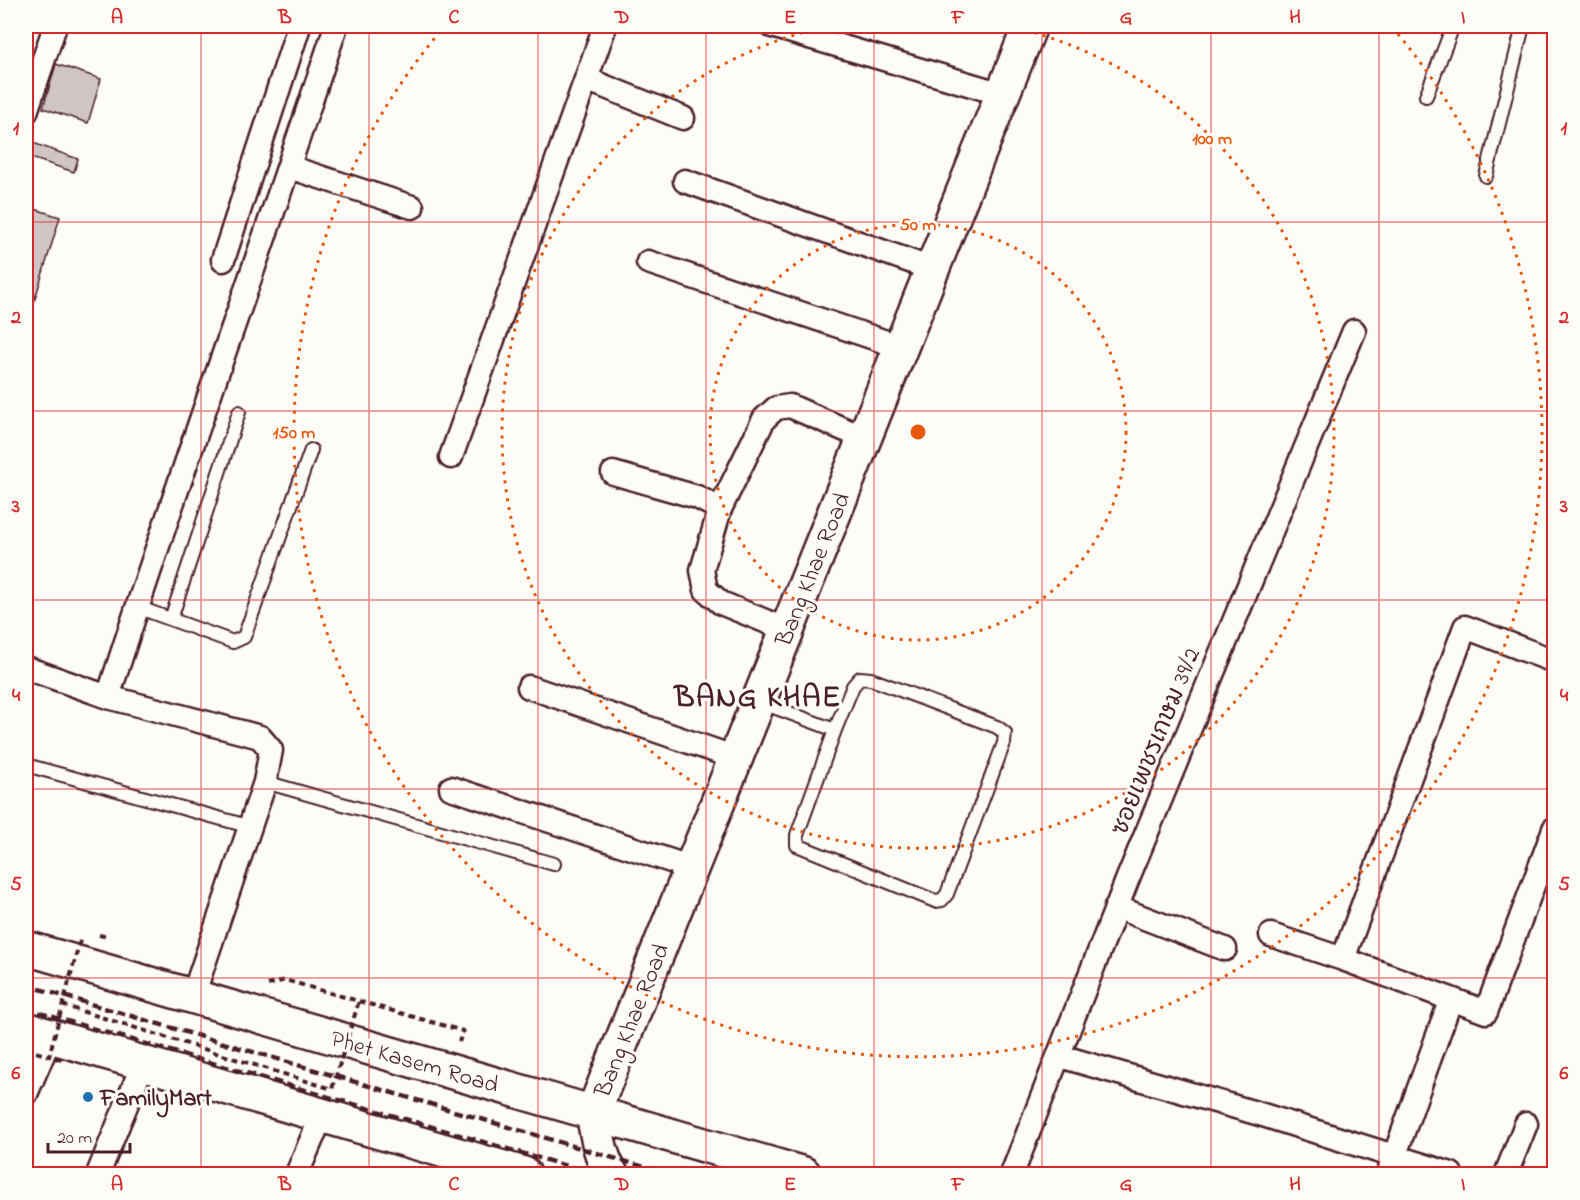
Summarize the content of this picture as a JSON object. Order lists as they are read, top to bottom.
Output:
{
  "streets": {
    "main road": ["Bang Khae Road", "Phet Kasem Road"],
    "street": ["ซอยเพชรเกษม 39/2"]
  },
  "crossings": [
    ["Bang Khae Road", "Phet Kasem Road"]
  ],
  "districts": ["BANG KHAE"],
  "places": ["FamilyMart"],
  "scale_bar": "20 m",
  "grid": {
    "columns": [
      "A",
      "B",
      "C",
      "D",
      "E",
      "F",
      "G",
      "H",
      "I"
    ],
    "rows": [
      "1",
      "2",
      "3",
      "4",
      "5",
      "6"
    ]
  },
  "rings": ["100 m", "50 m", "150 m"]
}
